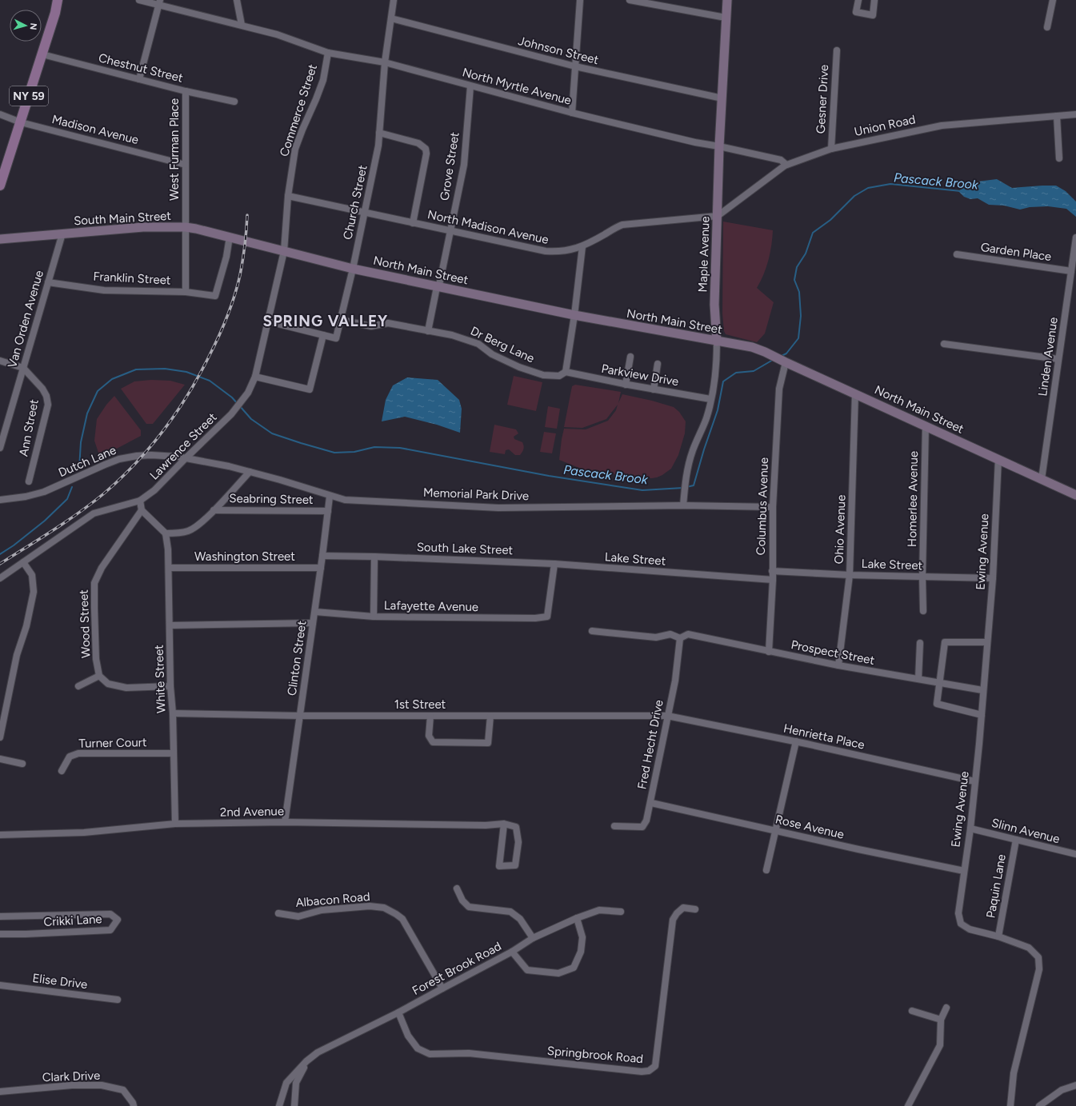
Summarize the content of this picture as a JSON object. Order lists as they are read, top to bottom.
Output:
{
  "streets": {
    "main road": [
      "NY 59",
      "South Main Street",
      "Maple Avenue",
      "North Main Street"
    ],
    "street": [
      "Johnson Street",
      "Chestnut Street",
      "North Myrtle Avenue",
      "Gesner Drive",
      "Commerce Street",
      "Union Road",
      "Madison Avenue",
      "West Furman Place",
      "Grove Street",
      "Church Street",
      "North Madison Avenue",
      "Garden Place",
      "Franklin Street",
      "Van Orden Avenue",
      "Dr Berg Lane",
      "Linden Avenue",
      "Parkview Drive",
      "Ann Street",
      "Lawrence Street",
      "Dutch Lane",
      "Memorial Park Drive",
      "Seabring Street",
      "Homerlee Avenue",
      "Columbus Avenue",
      "Ohio Avenue",
      "South Lake Street",
      "Ewing Avenue",
      "Washington Street",
      "Lake Street",
      "Lafayette Avenue",
      "Wood Street",
      "Prospect Street",
      "Clinton Street",
      "White Street",
      "1st Street",
      "Henrietta Place",
      "Turner Court",
      "Fred Hecht Drive",
      "2nd Avenue",
      "Rose Avenue",
      "Slinn Avenue",
      "Paquin Lane",
      "Albacon Road",
      "Crikki Lane",
      "Forest Brook Road",
      "Elise Drive",
      "Springbrook Road",
      "Clark Drive"
    ]
  },
  "crossings": [
    ["Johnson Street", "Church Street"],
    ["Johnson Street", "Maple Avenue"],
    ["Chestnut Street", "NY 59"],
    ["Chestnut Street", "West Furman Place"],
    ["North Myrtle Avenue", "Commerce Street"],
    ["North Myrtle Avenue", "Union Road"],
    ["North Myrtle Avenue", "Grove Street"],
    ["North Myrtle Avenue", "Church Street"],
    ["North Myrtle Avenue", "Maple Avenue"],
    ["NY 59", "Madison Avenue"],
    ["Gesner Drive", "Union Road"],
    ["Commerce Street", "North Madison Avenue"],
    ["Commerce Street", "North Main Street"],
    ["Commerce Street", "Lawrence Street"],
    ["Union Road", "North Madison Avenue"],
    ["Union Road", "Maple Avenue"],
    ["Madison Avenue", "West Furman Place"],
    ["West Furman Place", "South Main Street"],
    ["West Furman Place", "Franklin Street"],
    ["Grove Street", "North Madison Avenue"],
    ["Grove Street", "North Main Street"],
    ["Church Street", "North Madison Avenue"],
    ["Church Street", "North Main Street"],
    ["Church Street", "Dr Berg Lane"],
    ["South Main Street", "North Main Street"],
    ["South Main Street", "Franklin Street"],
    ["South Main Street", "Van Orden Avenue"],
    ["North Madison Avenue", "Maple Avenue"],
    ["Garden Place", "Linden Avenue"],
    ["Maple Avenue", "North Main Street"],
    ["Maple Avenue", "Parkview Drive"],
    ["Maple Avenue", "Memorial Park Drive"],
    ["North Main Street", "Franklin Street"],
    ["North Main Street", "Linden Avenue"],
    ["North Main Street", "Lawrence Street"],
    ["North Main Street", "Homerlee Avenue"],
    ["North Main Street", "Columbus Avenue"],
    ["North Main Street", "Ohio Avenue"],
    ["North Main Street", "Ewing Avenue"],
    ["Franklin Street", "Van Orden Avenue"],
    ["Van Orden Avenue", "Ann Street"],
    ["Dr Berg Lane", "Parkview Drive"],
    ["Lawrence Street", "Dutch Lane"],
    ["Lawrence Street", "Memorial Park Drive"],
    ["Dutch Lane", "Memorial Park Drive"],
    ["Memorial Park Drive", "Columbus Avenue"],
    ["Memorial Park Drive", "Clinton Street"],
    ["Seabring Street", "Clinton Street"],
    ["Homerlee Avenue", "Lake Street"],
    ["Columbus Avenue", "Lake Street"],
    ["Columbus Avenue", "Prospect Street"],
    ["Ohio Avenue", "Lake Street"],
    ["Ohio Avenue", "Prospect Street"],
    ["South Lake Street", "Lake Street"],
    ["South Lake Street", "Lafayette Avenue"],
    ["Ewing Avenue", "Lake Street"],
    ["Ewing Avenue", "Prospect Street"],
    ["Ewing Avenue", "Henrietta Place"],
    ["Ewing Avenue", "Rose Avenue"],
    ["Ewing Avenue", "Slinn Avenue"],
    ["Ewing Avenue", "Paquin Lane"],
    ["Washington Street", "Clinton Street"],
    ["Washington Street", "White Street"],
    ["Lake Street", "Lafayette Avenue"],
    ["Lafayette Avenue", "Clinton Street"],
    ["Prospect Street", "Fred Hecht Drive"],
    ["Clinton Street", "1st Street"],
    ["Clinton Street", "2nd Avenue"],
    ["White Street", "1st Street"],
    ["White Street", "Turner Court"],
    ["White Street", "2nd Avenue"],
    ["1st Street", "Henrietta Place"],
    ["1st Street", "Fred Hecht Drive"],
    ["Henrietta Place", "Fred Hecht Drive"],
    ["Fred Hecht Drive", "Rose Avenue"],
    ["Slinn Avenue", "Paquin Lane"],
    ["Albacon Road", "Forest Brook Road"],
    ["Forest Brook Road", "Springbrook Road"]
  ],
  "districts": ["SPRING VALLEY"],
  "water": ["Pascack Brook"],
  "north": "right"
}
